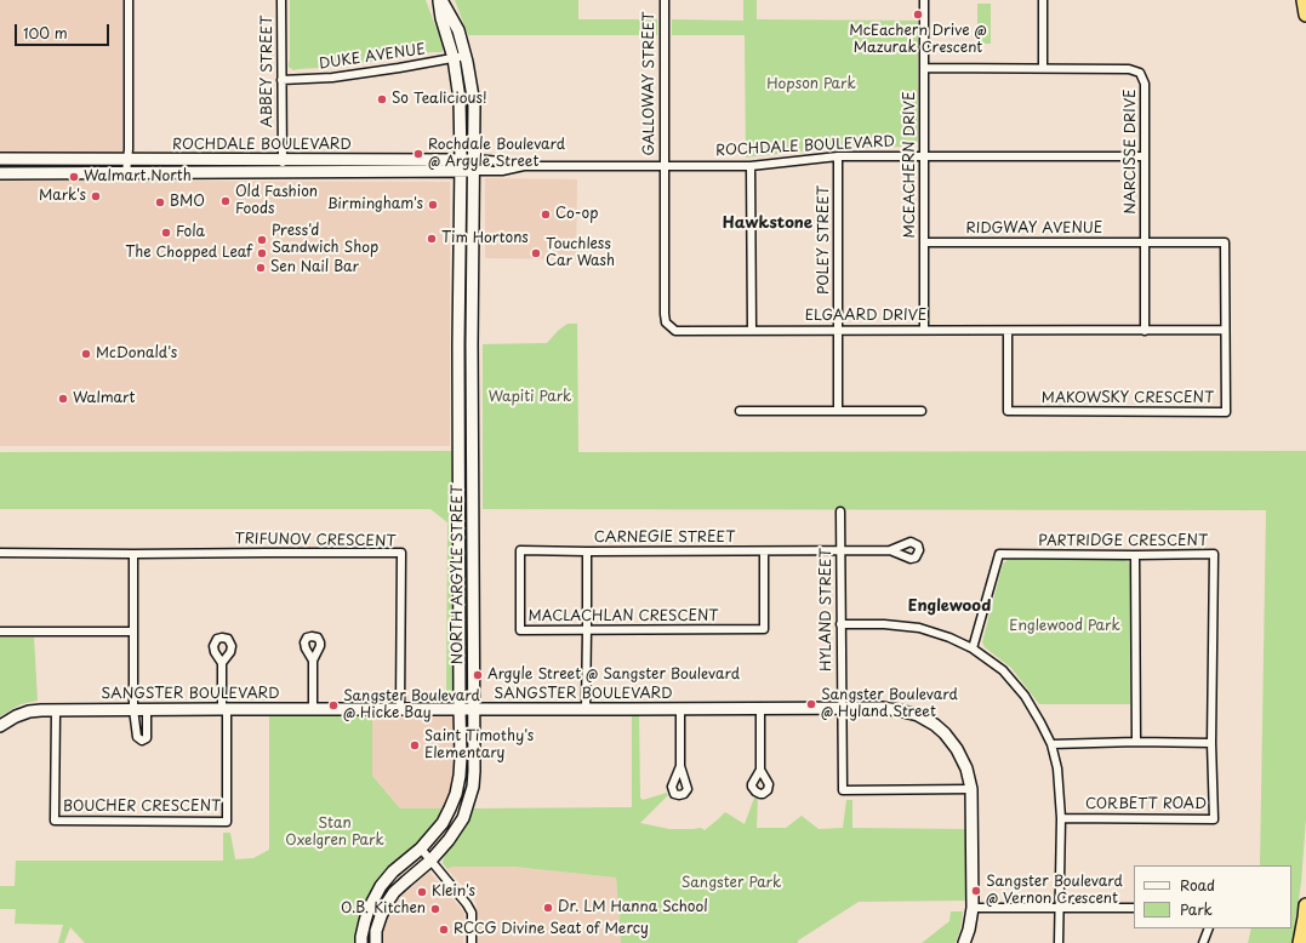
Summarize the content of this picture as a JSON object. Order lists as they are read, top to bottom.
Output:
{
  "streets": {
    "street": [
      "DUKE AVENUE",
      "ABBEY STREET",
      "GALLOWAY STREET",
      "ROCHDALE BOULEVARD",
      "NARCISSE DRIVE",
      "MCEACHERN DRIVE",
      "RIDGWAY AVENUE",
      "POLEY STREET",
      "ELGAARD DRIVE",
      "MAKOWSKY CRESCENT",
      "CARNEGIE STREET",
      "TRIFUNOV CRESCENT",
      "PARTRIDGE CRESCENT",
      "NORTH ARGYLE STREET",
      "HYLAND STREET",
      "MACLACHLAN CRESCENT",
      "SANGSTER BOULEVARD",
      "CORBETT ROAD",
      "BOUCHER CRESCENT"
    ]
  },
  "crossings": [
    ["DUKE AVENUE", "ABBEY STREET"],
    ["DUKE AVENUE", "NORTH ARGYLE STREET"],
    ["ABBEY STREET", "ROCHDALE BOULEVARD"],
    ["GALLOWAY STREET", "ROCHDALE BOULEVARD"],
    ["GALLOWAY STREET", "ELGAARD DRIVE"],
    ["ROCHDALE BOULEVARD", "NARCISSE DRIVE"],
    ["ROCHDALE BOULEVARD", "MCEACHERN DRIVE"],
    ["ROCHDALE BOULEVARD", "POLEY STREET"],
    ["ROCHDALE BOULEVARD", "ELGAARD DRIVE"],
    ["ROCHDALE BOULEVARD", "NORTH ARGYLE STREET"],
    ["NARCISSE DRIVE", "MCEACHERN DRIVE"],
    ["NARCISSE DRIVE", "RIDGWAY AVENUE"],
    ["NARCISSE DRIVE", "ELGAARD DRIVE"],
    ["NARCISSE DRIVE", "MAKOWSKY CRESCENT"],
    ["MCEACHERN DRIVE", "RIDGWAY AVENUE"],
    ["MCEACHERN DRIVE", "ELGAARD DRIVE"],
    ["RIDGWAY AVENUE", "MAKOWSKY CRESCENT"],
    ["POLEY STREET", "ELGAARD DRIVE"],
    ["ELGAARD DRIVE", "MAKOWSKY CRESCENT"],
    ["CARNEGIE STREET", "HYLAND STREET"],
    ["CARNEGIE STREET", "MACLACHLAN CRESCENT"],
    ["CARNEGIE STREET", "SANGSTER BOULEVARD"],
    ["TRIFUNOV CRESCENT", "SANGSTER BOULEVARD"],
    ["PARTRIDGE CRESCENT", "CORBETT ROAD"],
    ["NORTH ARGYLE STREET", "SANGSTER BOULEVARD"],
    ["HYLAND STREET", "SANGSTER BOULEVARD"],
    ["SANGSTER BOULEVARD", "BOUCHER CRESCENT"]
  ],
  "districts": ["Hawkstone", "Englewood"],
  "parks": [
    "Hopson Park",
    "Wapiti Park",
    "Englewood Park",
    "Stan Oxelgren Park",
    "Sangster Park"
  ],
  "places": [
    "McEachern Drive @ Mazurak Crescent",
    "So Tealicious!",
    "Rochdale Boulevard @ Argyle Street",
    "Walmart North",
    "Mark's",
    "Old Fashion Foods",
    "BMO",
    "Birmingham's",
    "Co-op",
    "Fola",
    "Tim Hortons",
    "Press'd Sandwich Shop",
    "The Chopped Leaf",
    "Touchless Car Wash",
    "Sen Nail Bar",
    "McDonald's",
    "Walmart",
    "Argyle Street @ Sangster Boulevard",
    "Sangster Boulevard @ Hyland Street",
    "Sangster Boulevard @ Hicke Bay",
    "Saint Timothy's Elementary",
    "Sangster Boulevard @ Vernon Crescent",
    "Klein's",
    "Dr. LM Hanna School",
    "O.B. Kitchen",
    "RCCG Divine Seat of Mercy"
  ],
  "legend": ["Road", "Park"],
  "scale_bar": "100 m"
}
